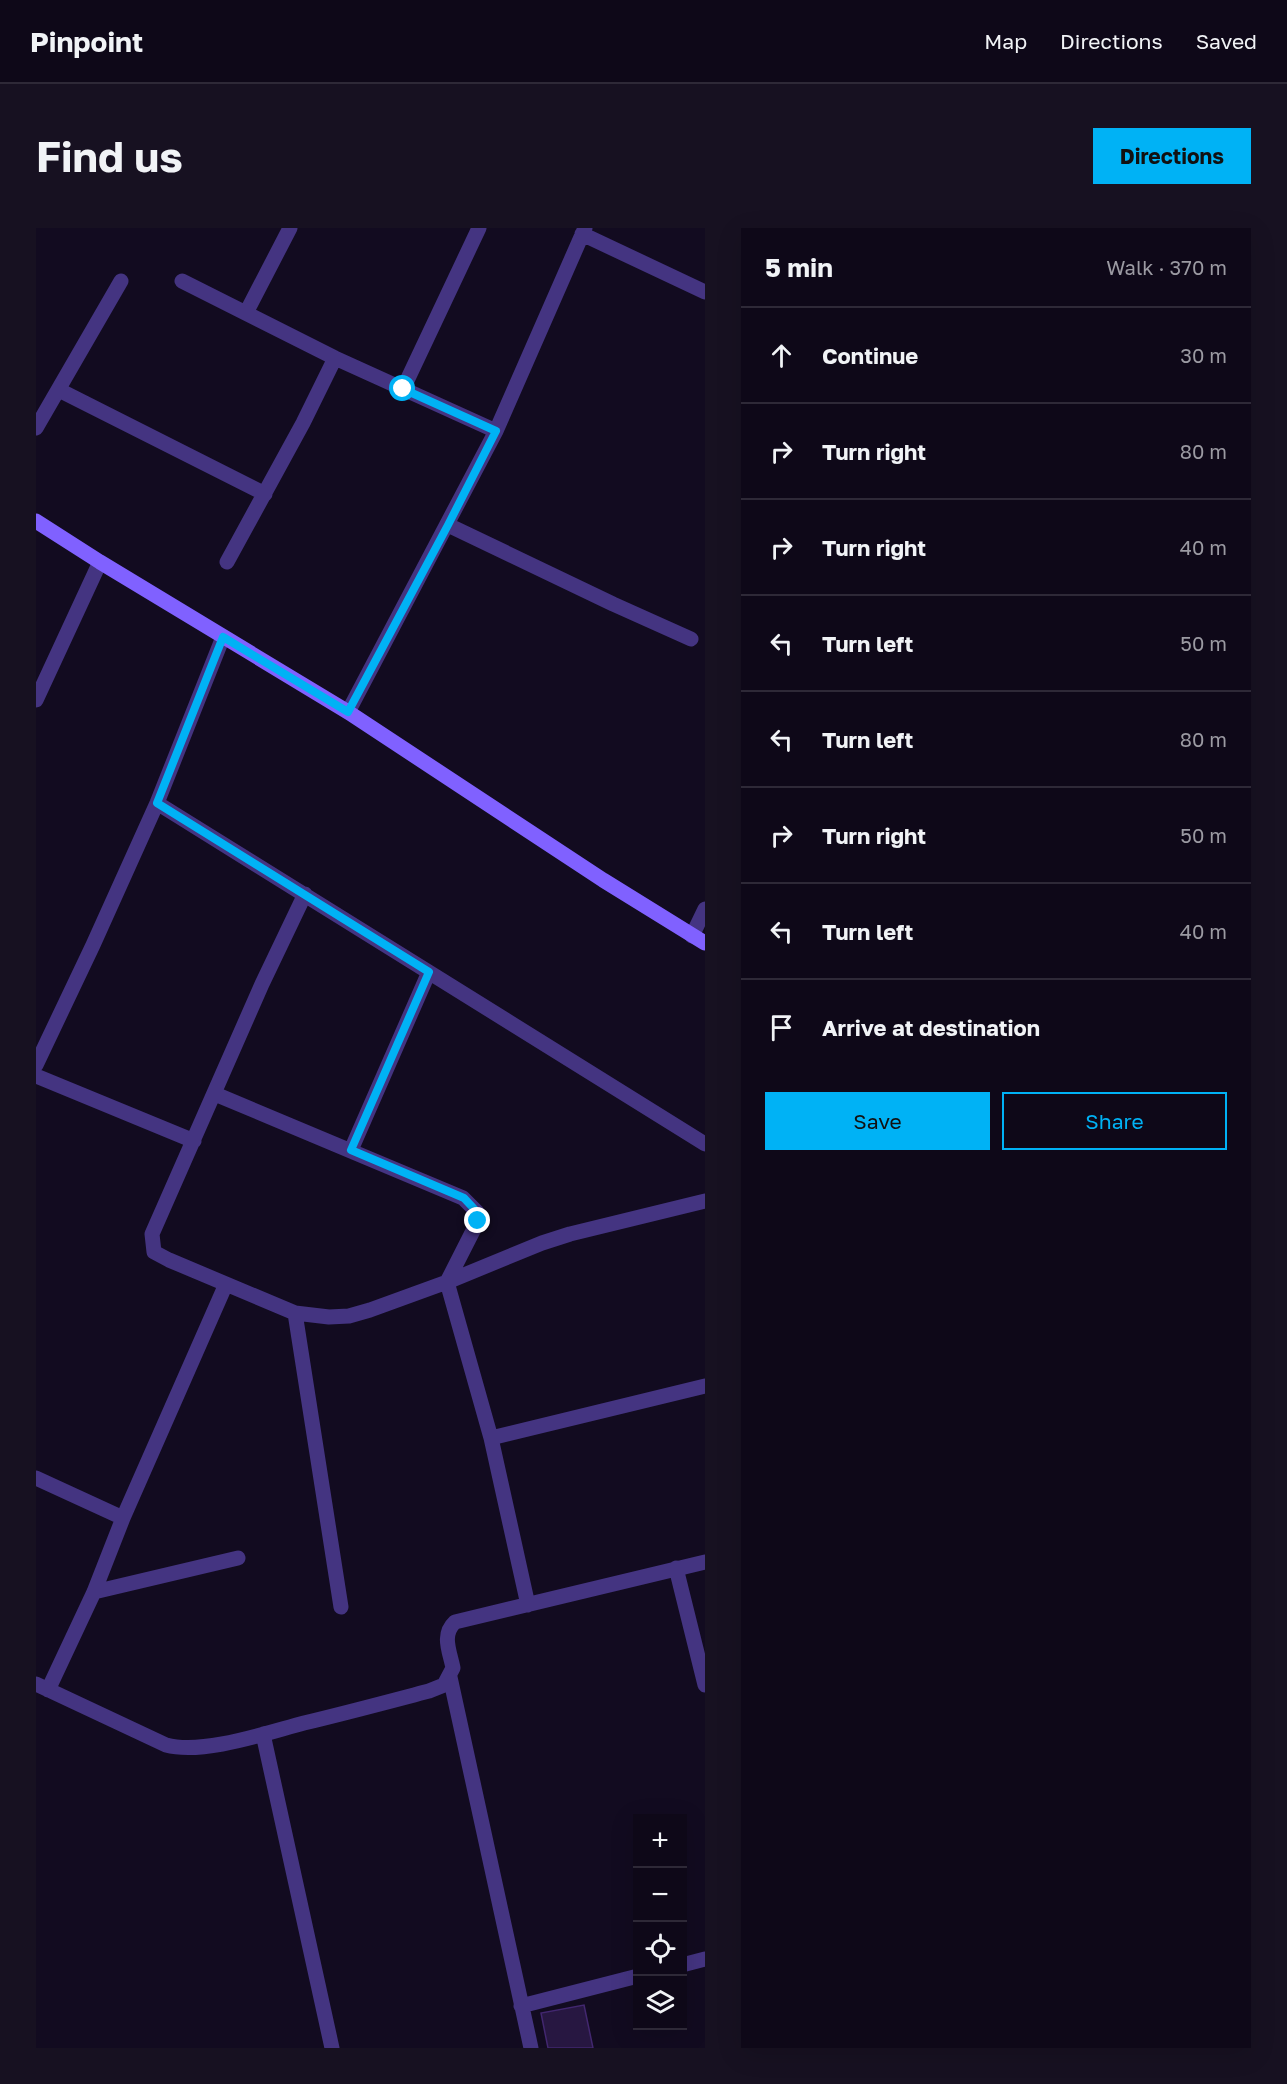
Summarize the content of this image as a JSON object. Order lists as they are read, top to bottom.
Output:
{
  "page": {
    "header": "Pinpoint",
    "nav": ["Map", "Directions", "Saved"],
    "buttons": [
      "Directions",
      ["Save", "Share"]
    ],
    "title": "Find us",
    "heading": ["5 min", "Walk · 370 m"],
    "list": [
      ["Continue", "30 m"],
      ["Turn right", "80 m"],
      ["Turn right", "40 m"],
      ["Turn left", "50 m"],
      ["Turn left", "80 m"],
      ["Turn right", "50 m"],
      ["Turn left", "40 m"],
      "Arrive at destination"
    ],
    "map_buttons": ["+", "−"]
  }
}
